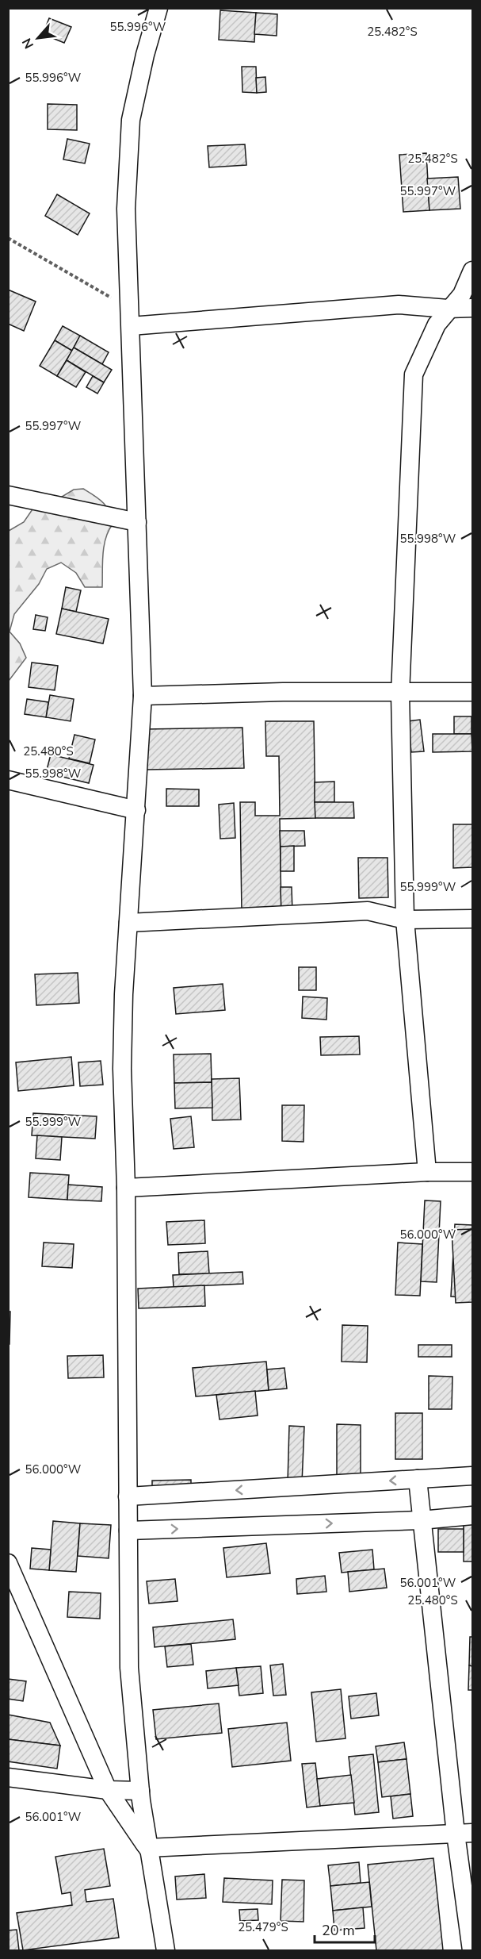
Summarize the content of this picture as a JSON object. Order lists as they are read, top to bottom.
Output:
{
  "scale_bar": "20 m",
  "north": "bottom left",
  "coordinates": [
    "55.996°W",
    "25.482°S",
    "55.997°W",
    "55.998°W",
    "25.480°S",
    "55.999°W",
    "56.000°W",
    "56.001°W",
    "25.479°S"
  ]
}
